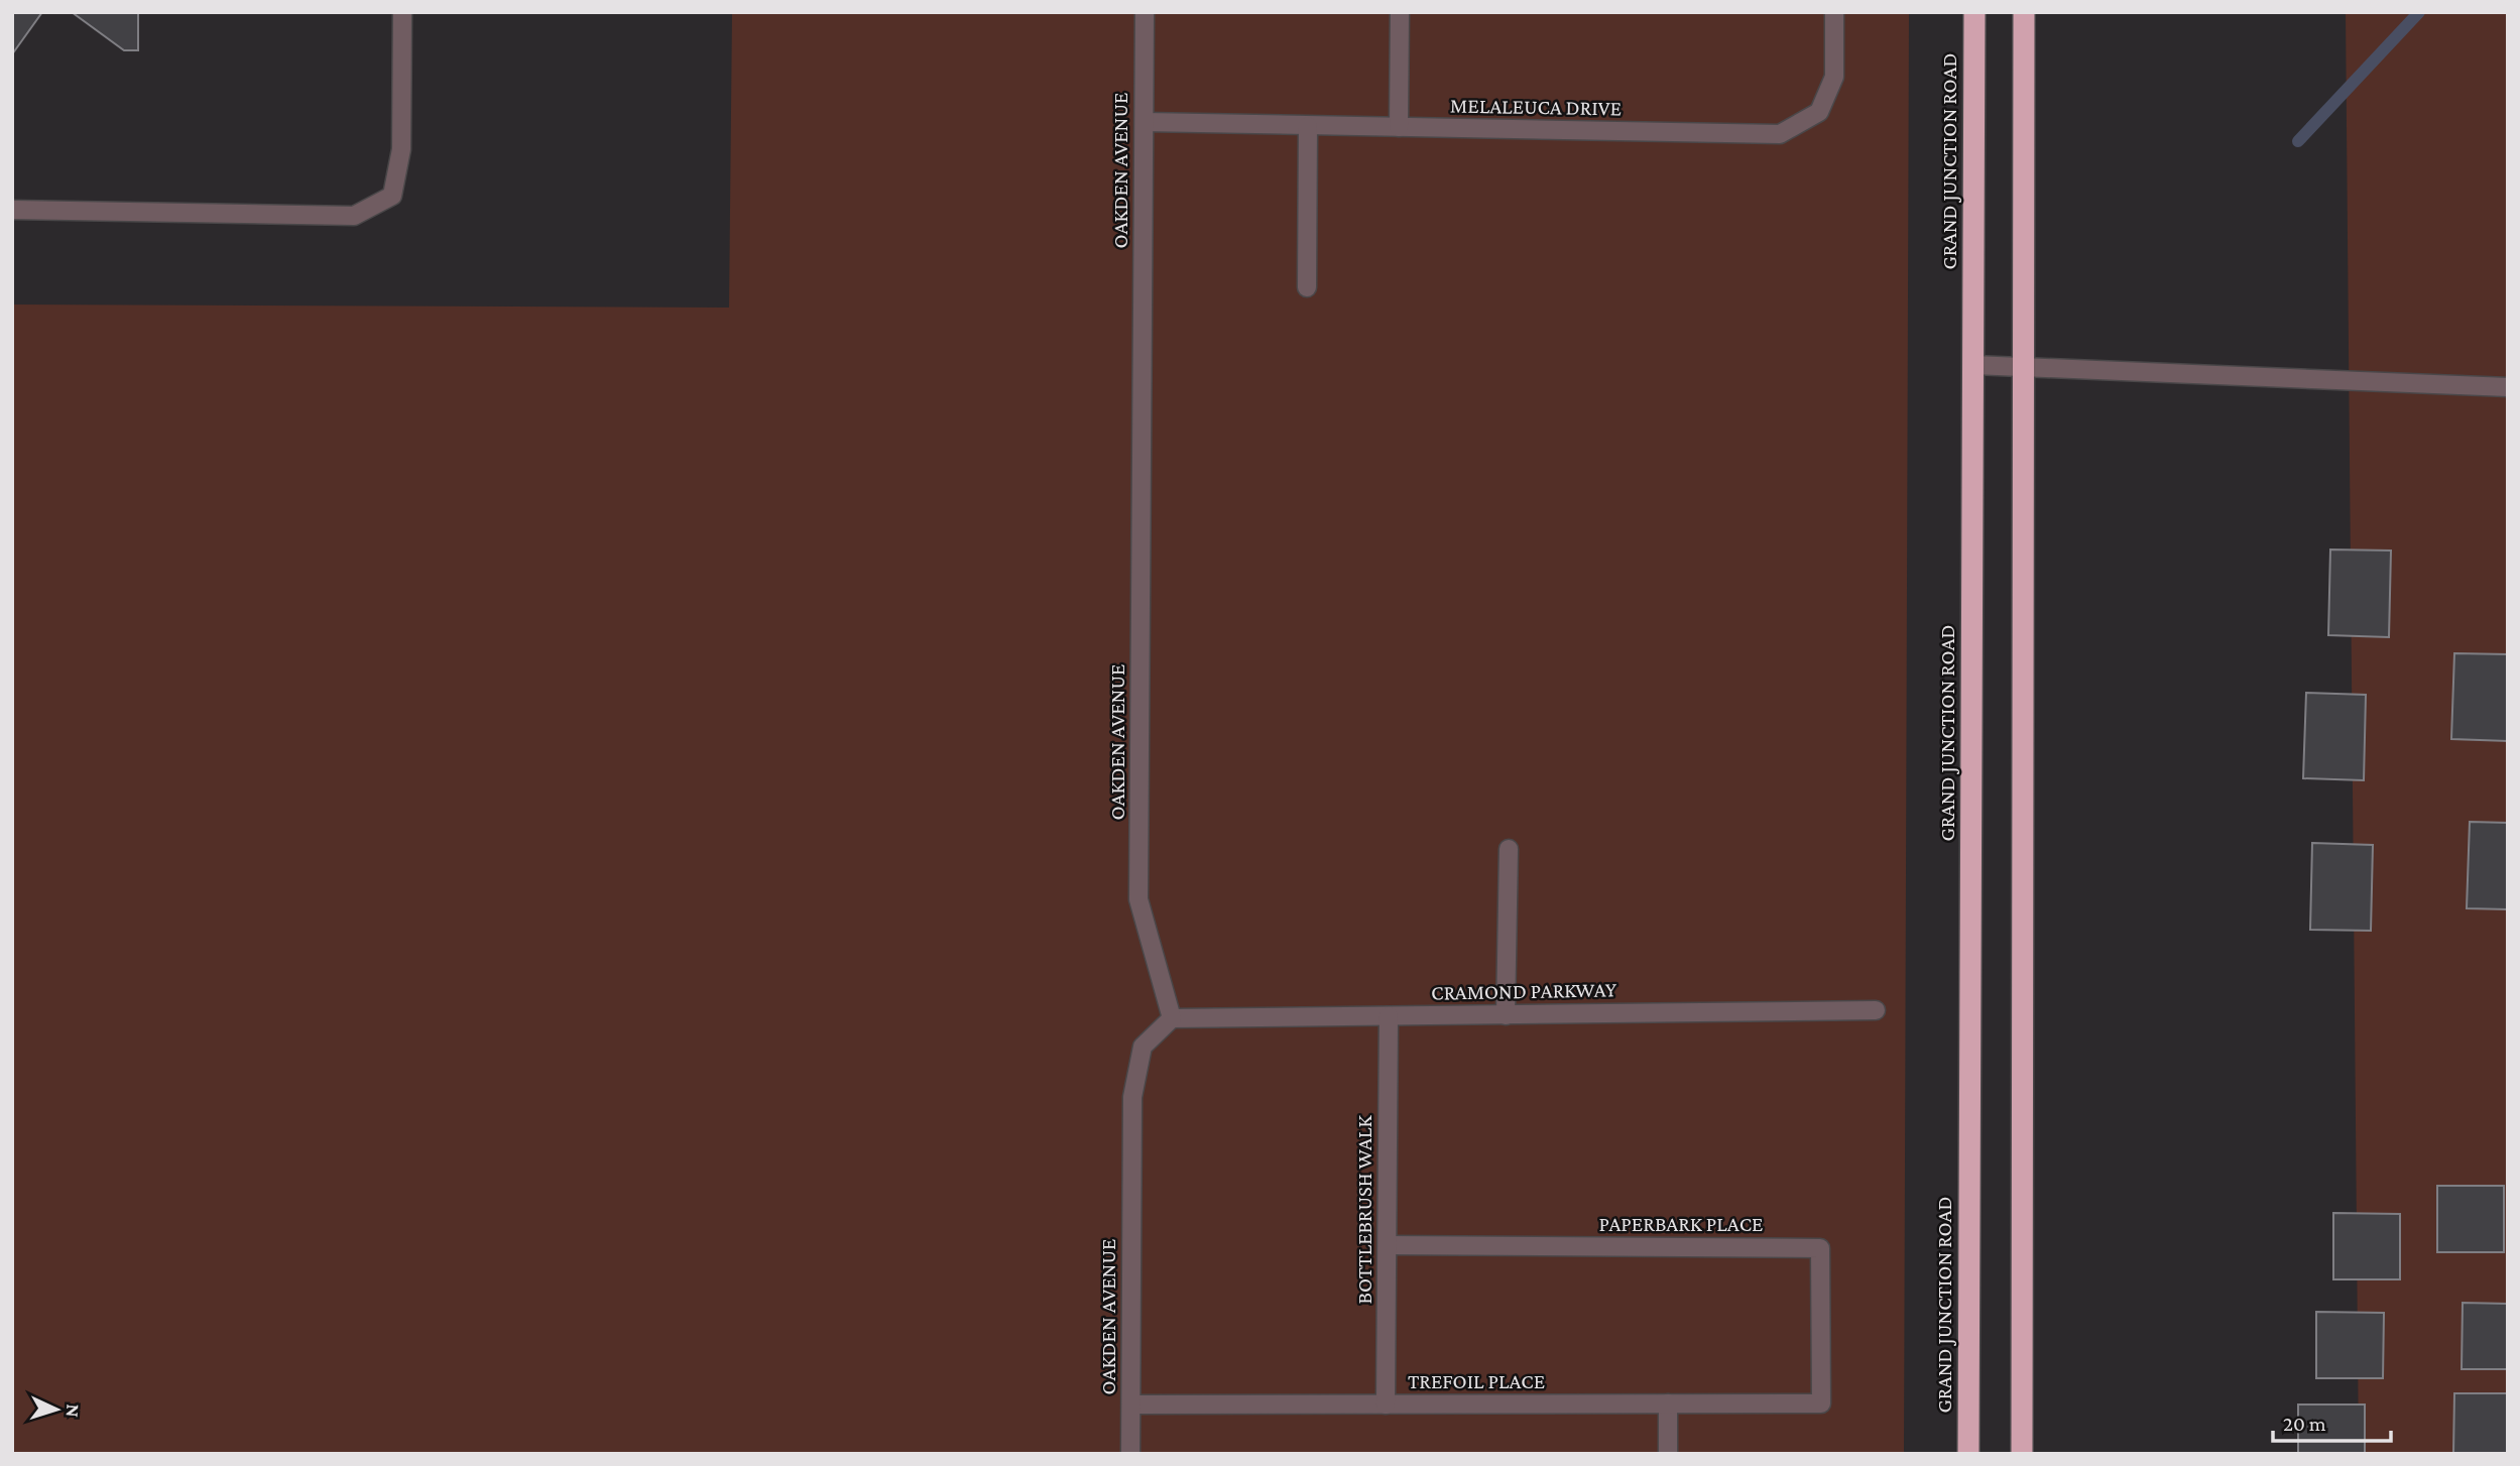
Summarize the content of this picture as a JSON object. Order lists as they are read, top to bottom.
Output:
{
  "streets": {
    "highway": ["GRAND JUNCTION ROAD"],
    "street": [
      "MELALEUCA DRIVE",
      "OAKDEN AVENUE",
      "CRAMOND PARKWAY",
      "BOTTLEBRUSH WALK",
      "PAPERBARK PLACE",
      "TREFOIL PLACE"
    ]
  },
  "crossings": [
    ["MELALEUCA DRIVE", "OAKDEN AVENUE"],
    ["OAKDEN AVENUE", "CRAMOND PARKWAY"],
    ["OAKDEN AVENUE", "TREFOIL PLACE"],
    ["CRAMOND PARKWAY", "BOTTLEBRUSH WALK"],
    ["BOTTLEBRUSH WALK", "PAPERBARK PLACE"],
    ["BOTTLEBRUSH WALK", "TREFOIL PLACE"],
    ["PAPERBARK PLACE", "TREFOIL PLACE"]
  ],
  "scale_bar": "20 m",
  "north": "right"
}
